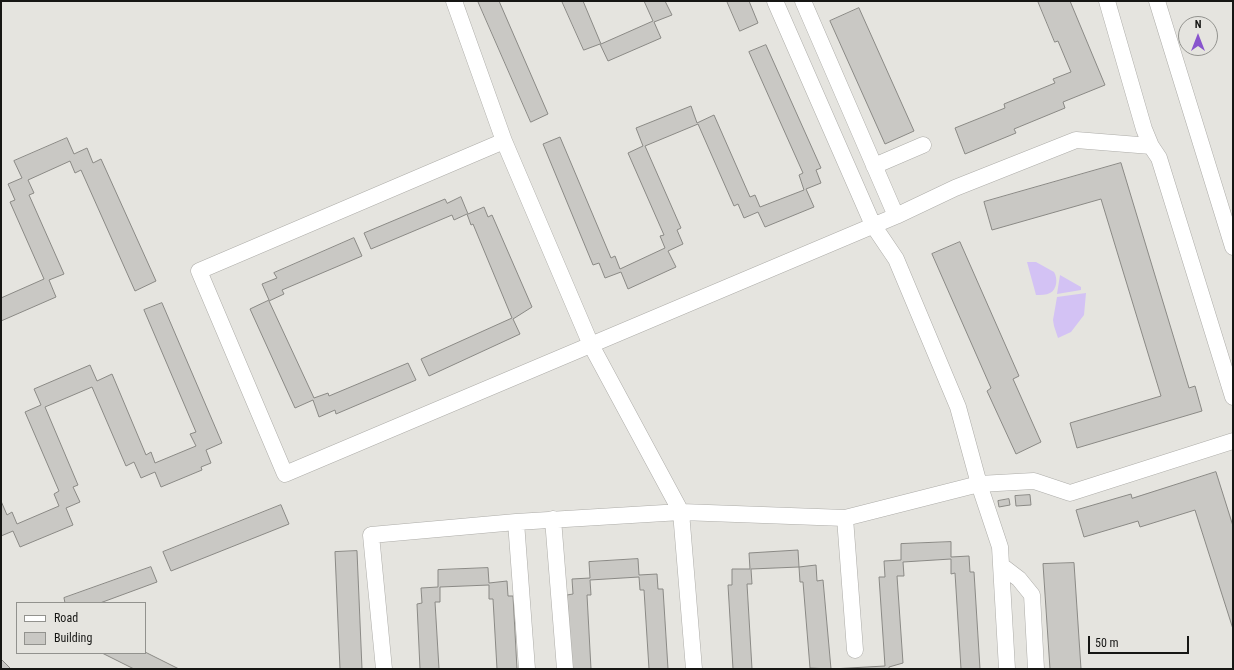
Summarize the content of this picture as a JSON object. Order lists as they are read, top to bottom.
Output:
{
  "legend": ["Road", "Building"],
  "scale_bar": "50 m",
  "north": "top"
}
